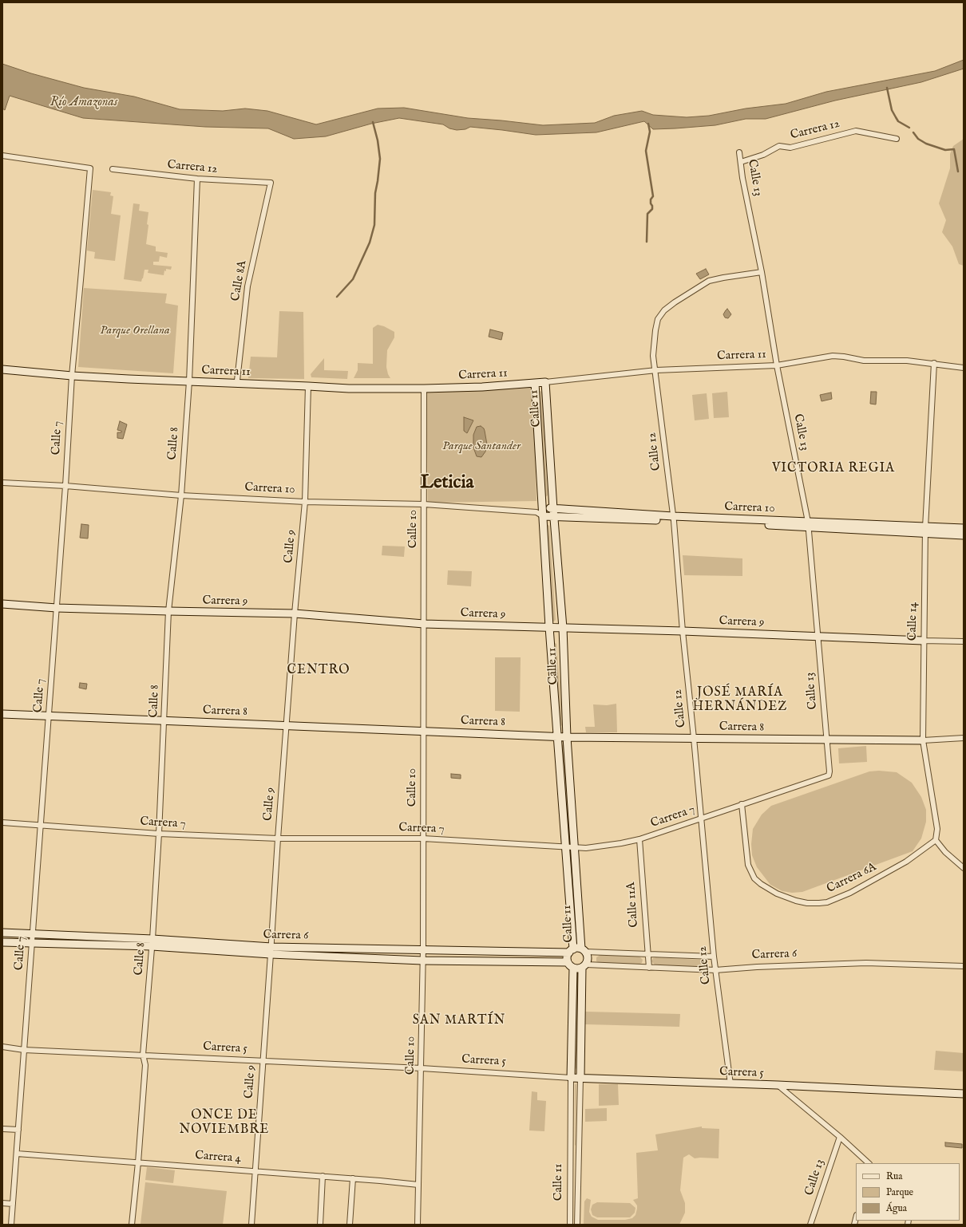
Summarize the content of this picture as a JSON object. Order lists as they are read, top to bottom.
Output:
{
  "streets": {
    "street": [
      "Carrera 12",
      "Calle 13",
      "Calle 8A",
      "Carrera 11",
      "Calle 11",
      "Calle 7",
      "Calle 8",
      "Calle 12",
      "Carrera 10",
      "Calle 10",
      "Calle 9",
      "Carrera 9",
      "Calle 14",
      "Carrera 8",
      "Carrera 7",
      "Carrera 6A",
      "Calle 11A",
      "Carrera 6",
      "Carrera 5",
      "Carrera 4"
    ]
  },
  "crossings": [
    ["Carrera 12", "Calle 13"],
    ["Carrera 12", "Calle 8A"],
    ["Carrera 12", "Calle 8"],
    ["Calle 13", "Carrera 11"],
    ["Calle 13", "Calle 12"],
    ["Calle 13", "Carrera 10"],
    ["Calle 13", "Carrera 9"],
    ["Calle 13", "Carrera 8"],
    ["Calle 13", "Carrera 7"],
    ["Calle 8A", "Carrera 11"],
    ["Carrera 11", "Calle 11"],
    ["Carrera 11", "Calle 7"],
    ["Carrera 11", "Calle 8"],
    ["Carrera 11", "Calle 12"],
    ["Carrera 11", "Calle 10"],
    ["Carrera 11", "Calle 9"],
    ["Carrera 11", "Calle 14"],
    ["Calle 11", "Carrera 10"],
    ["Calle 11", "Carrera 9"],
    ["Calle 11", "Carrera 8"],
    ["Calle 11", "Carrera 7"],
    ["Calle 11", "Carrera 6"],
    ["Calle 11", "Carrera 5"],
    ["Calle 7", "Carrera 10"],
    ["Calle 7", "Carrera 9"],
    ["Calle 7", "Carrera 8"],
    ["Calle 7", "Carrera 7"],
    ["Calle 7", "Carrera 6"],
    ["Calle 7", "Carrera 5"],
    ["Calle 7", "Carrera 4"],
    ["Calle 8", "Carrera 10"],
    ["Calle 8", "Carrera 9"],
    ["Calle 8", "Carrera 8"],
    ["Calle 8", "Carrera 7"],
    ["Calle 8", "Carrera 6"],
    ["Calle 8", "Carrera 5"],
    ["Calle 8", "Carrera 4"],
    ["Calle 12", "Carrera 10"],
    ["Calle 12", "Carrera 9"],
    ["Calle 12", "Carrera 8"],
    ["Calle 12", "Carrera 7"],
    ["Calle 12", "Carrera 6"],
    ["Calle 12", "Carrera 5"],
    ["Carrera 10", "Calle 10"],
    ["Carrera 10", "Calle 9"],
    ["Carrera 10", "Calle 14"],
    ["Calle 10", "Carrera 9"],
    ["Calle 10", "Carrera 8"],
    ["Calle 10", "Carrera 7"],
    ["Calle 10", "Carrera 6"],
    ["Calle 10", "Carrera 5"],
    ["Calle 10", "Carrera 4"],
    ["Calle 9", "Carrera 9"],
    ["Calle 9", "Carrera 8"],
    ["Calle 9", "Carrera 7"],
    ["Calle 9", "Carrera 6"],
    ["Calle 9", "Carrera 5"],
    ["Calle 9", "Carrera 4"],
    ["Carrera 9", "Calle 14"],
    ["Calle 14", "Carrera 8"],
    ["Calle 14", "Carrera 6A"],
    ["Carrera 7", "Carrera 6A"],
    ["Carrera 7", "Calle 11A"],
    ["Calle 11A", "Carrera 6"]
  ],
  "districts": [
    "VICTORIA REGIA",
    "Leticia",
    "CENTRO",
    "JOSÉ MARÍA HERNÁNDEZ",
    "SAN MARTÍN",
    "ONCE DE NOVIEMBRE"
  ],
  "water": ["Río Amazonas"],
  "parks": ["Parque Orellana", "Parque Santander"],
  "legend": ["Rua", "Parque", "Água"]
}
